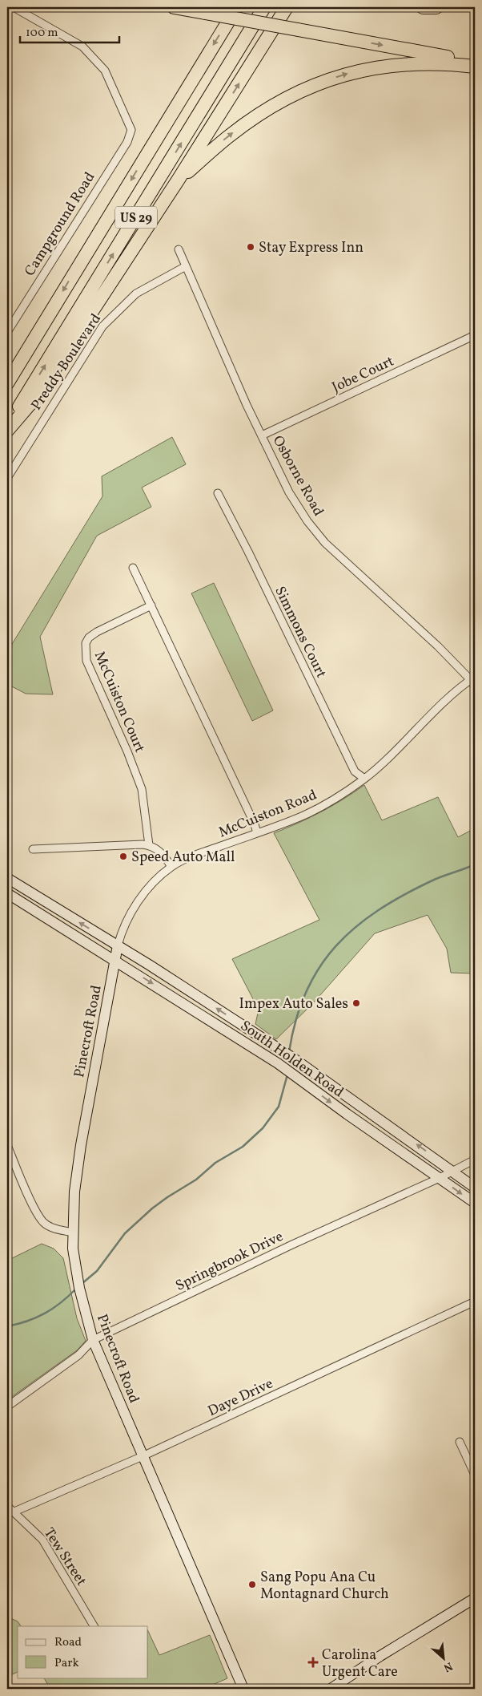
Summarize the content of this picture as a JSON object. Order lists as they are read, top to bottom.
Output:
{
  "streets": {
    "highway": ["US 29"],
    "main road": ["Pinecroft Road", "South Holden Road"],
    "street": [
      "Campground Road",
      "Preddy Boulevard",
      "Jobe Court",
      "Osborne Road",
      "Simmons Court",
      "McCuiston Court",
      "McCuiston Road",
      "Springbrook Drive",
      "Daye Drive",
      "Tew Street"
    ]
  },
  "crossings": [
    ["Preddy Boulevard", "Osborne Road"],
    ["Jobe Court", "Osborne Road"],
    ["Osborne Road", "McCuiston Road"],
    ["Simmons Court", "McCuiston Road"],
    ["McCuiston Road", "Pinecroft Road"],
    ["McCuiston Road", "South Holden Road"],
    ["Pinecroft Road", "South Holden Road"],
    ["Pinecroft Road", "Springbrook Drive"],
    ["Pinecroft Road", "Daye Drive"],
    ["South Holden Road", "Springbrook Drive"],
    ["Daye Drive", "Tew Street"]
  ],
  "places": {
    "other": [
      "Stay Express Inn",
      "Speed Auto Mall",
      "Impex Auto Sales",
      "Sang Popu Ana Cu Montagnard Church"
    ],
    "health": ["Carolina Urgent Care"]
  },
  "legend": ["Road", "Park"],
  "scale_bar": "100 m",
  "north": "bottom right"
}
